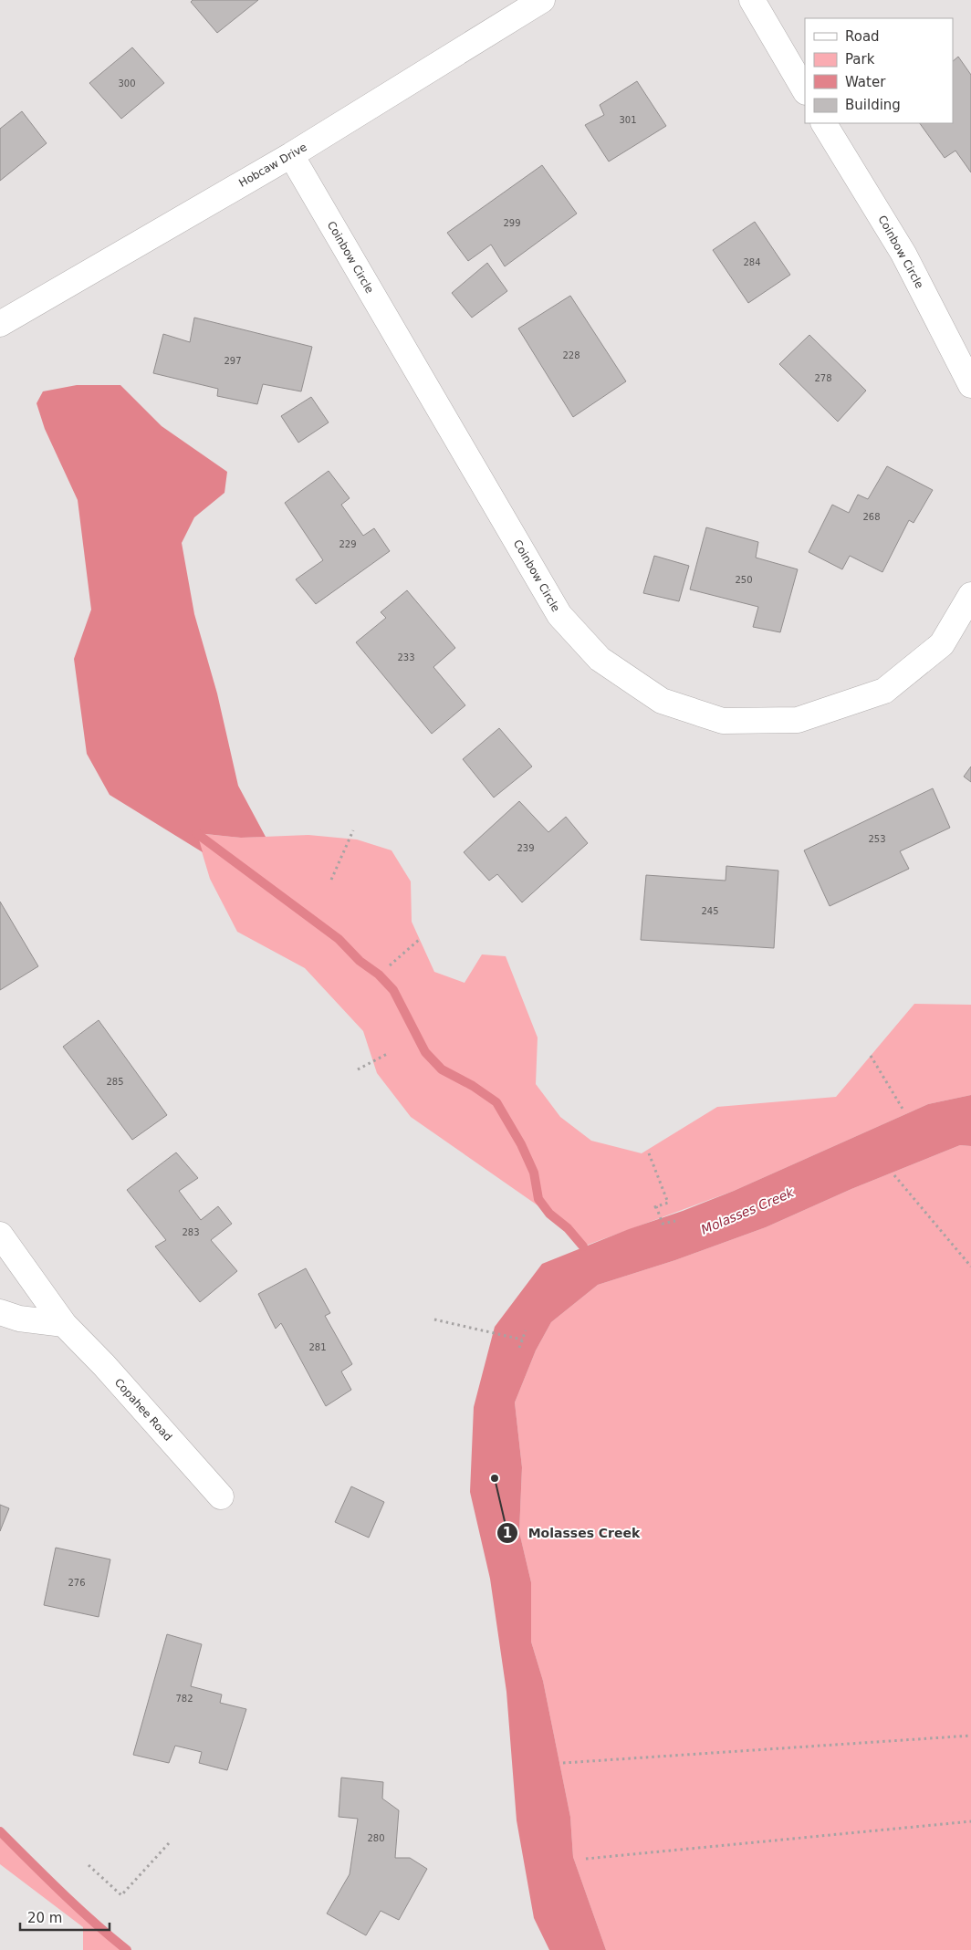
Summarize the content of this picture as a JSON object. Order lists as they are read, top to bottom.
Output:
{
  "streets": {
    "street": ["Hobcaw Drive", "Coinbow Circle", "Copahee Road"]
  },
  "crossings": [
    ["Hobcaw Drive", "Coinbow Circle"]
  ],
  "water": ["Molasses Creek"],
  "places": ["Molasses Creek"],
  "house_numbers": [
    "300",
    "301",
    "299",
    "284",
    "228",
    "297",
    "278",
    "268",
    "229",
    "250",
    "233",
    "253",
    "239",
    "245",
    "285",
    "283",
    "281",
    "276",
    "782",
    "280"
  ],
  "legend": [
    "Road",
    "Park",
    "Water",
    "Building"
  ],
  "scale_bar": "20 m"
}
